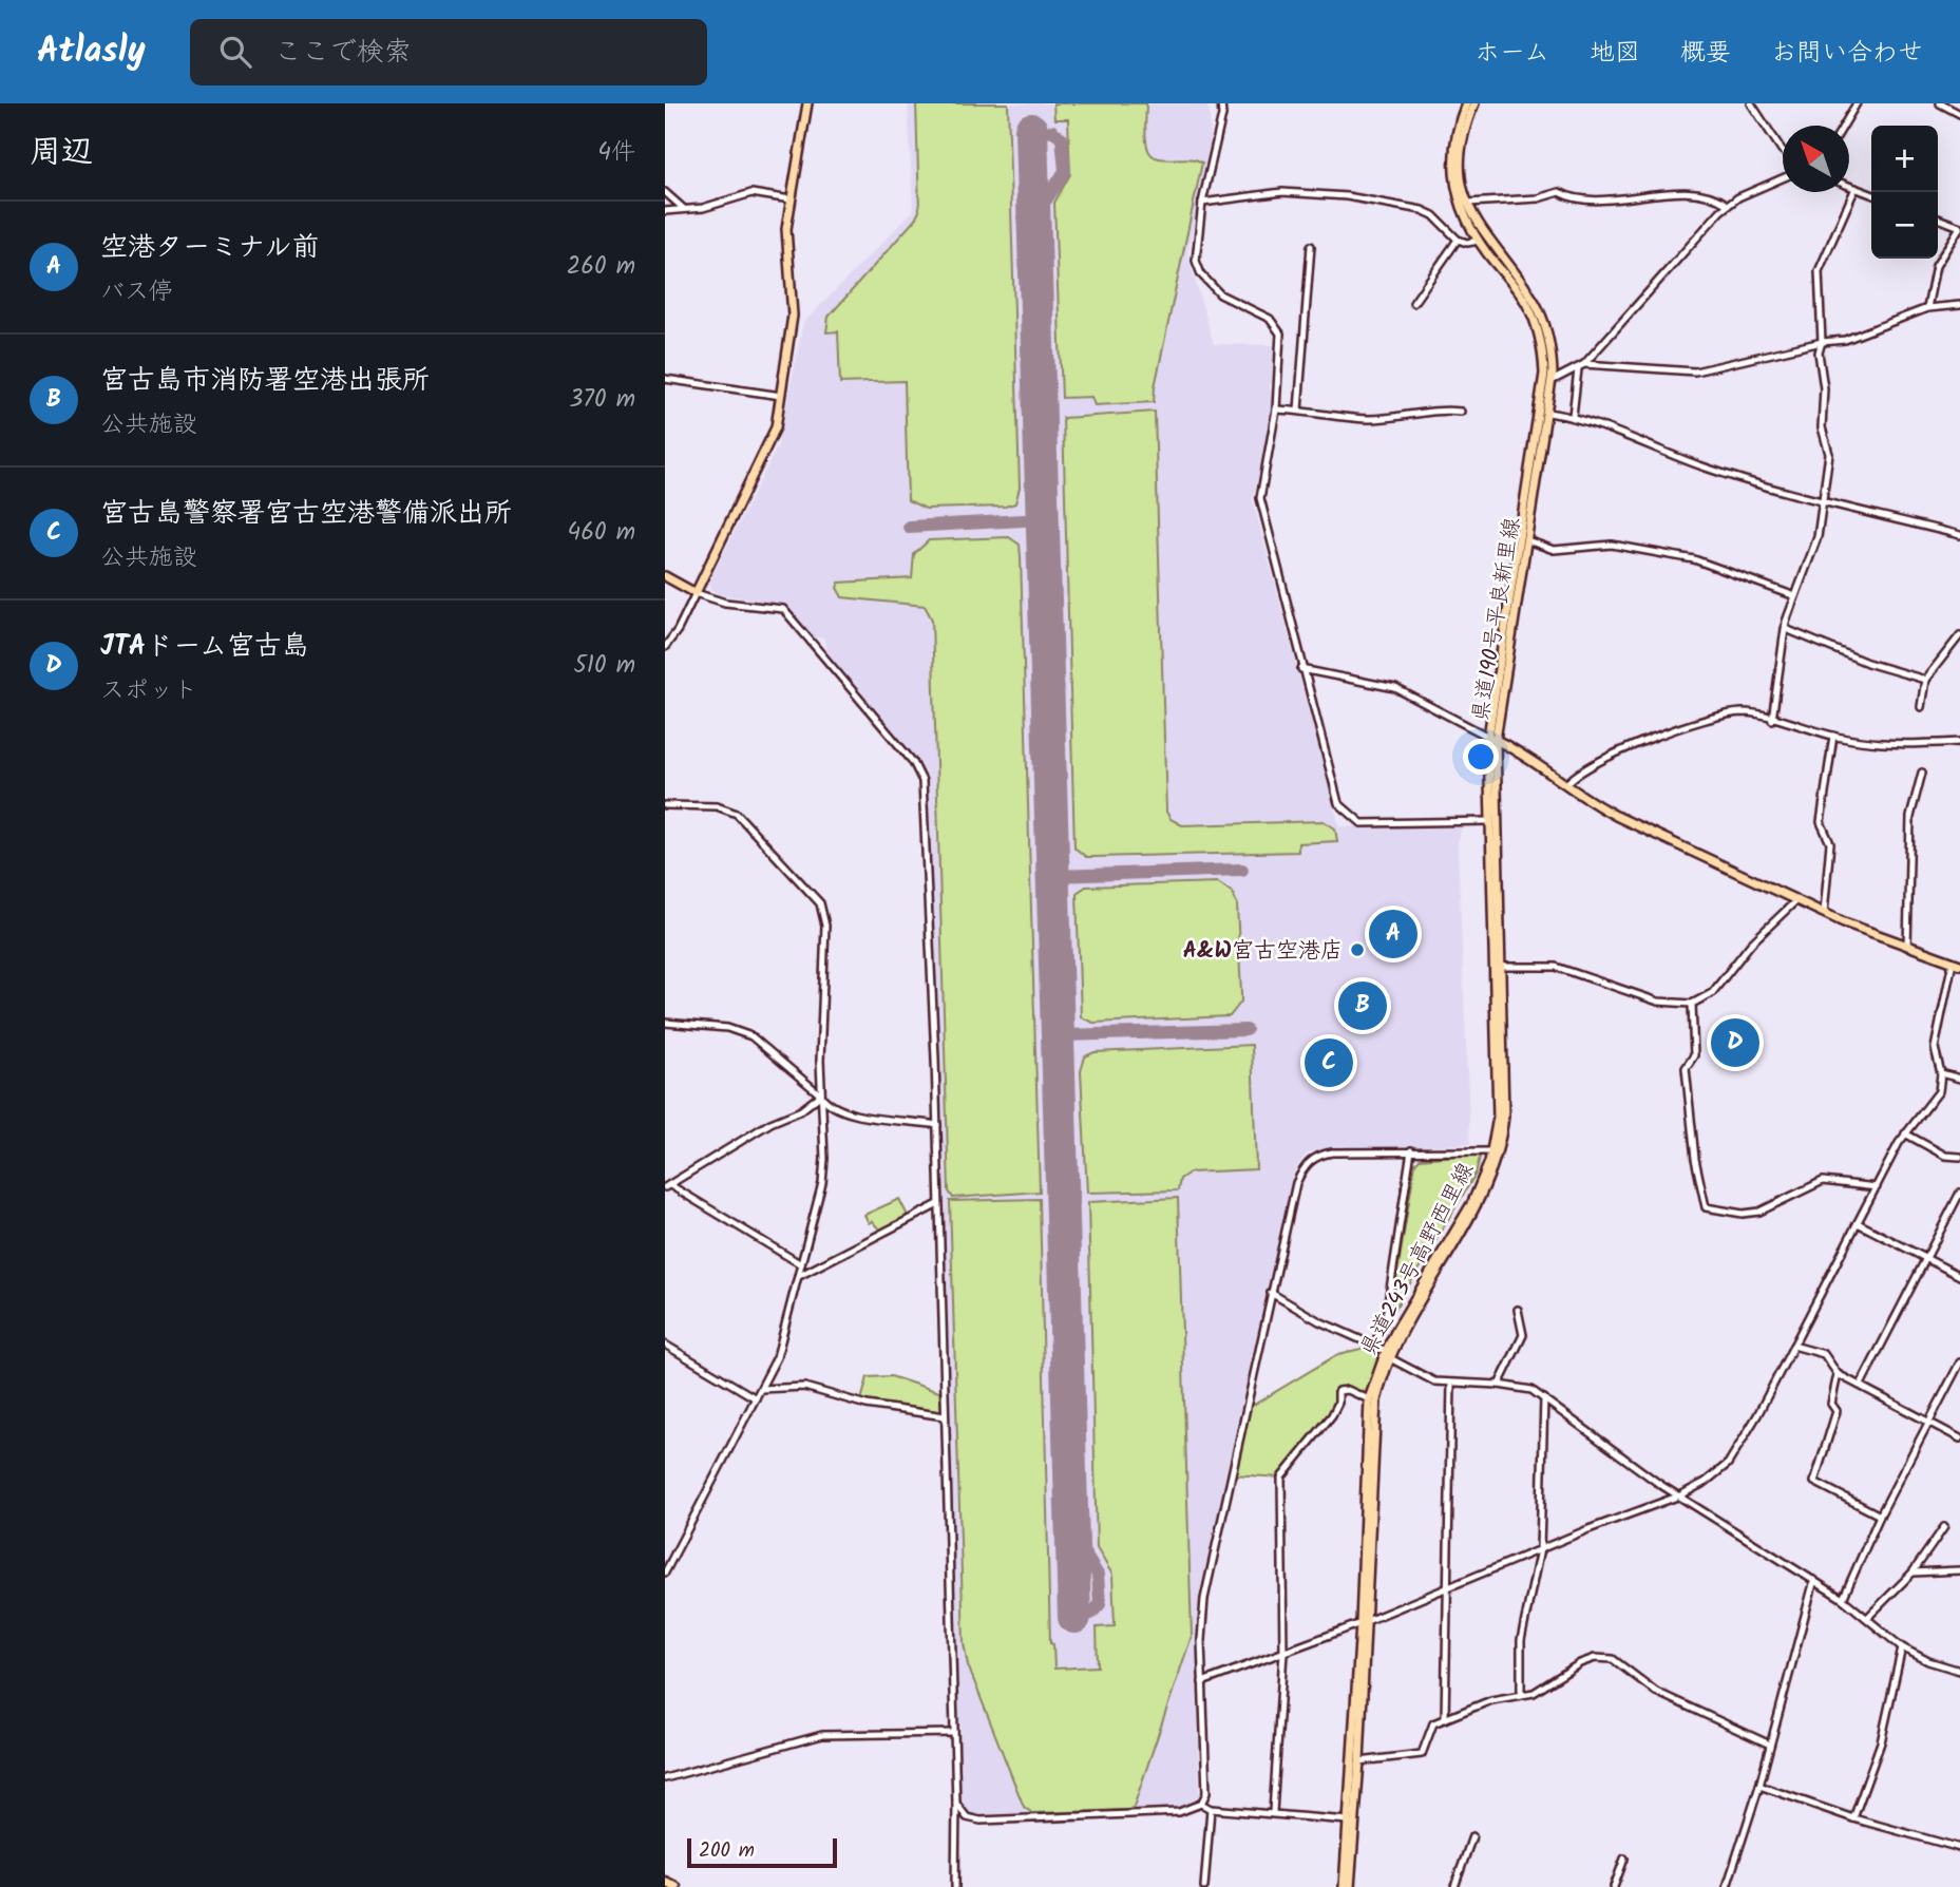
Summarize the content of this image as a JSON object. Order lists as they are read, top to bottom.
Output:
{
  "streets": {
    "main road": ["県道190号平良新里線", "県道243号高野西里線"]
  },
  "crossings": [
    ["県道190号平良新里線", "県道243号高野西里線"]
  ],
  "places": ["A&W宮古空港店"],
  "scale_bar": "200 m",
  "north": "top left",
  "page": {
    "header": "Atlasly",
    "search": "ここで検索",
    "nav": [
      "ホーム",
      "地図",
      "概要",
      "お問い合わせ"
    ],
    "heading": ["周辺", "4件"],
    "map_buttons": ["+", "−"],
    "list": [
      {
        "mark": "A",
        "name": "空港ターミナル前",
        "note": "バス停",
        "value": "260 m"
      },
      {
        "mark": "B",
        "name": "宮古島市消防署空港出張所",
        "note": "公共施設",
        "value": "370 m"
      },
      {
        "mark": "C",
        "name": "宮古島警察署宮古空港警備派出所",
        "note": "公共施設",
        "value": "460 m"
      },
      {
        "mark": "D",
        "name": "JTAドーム宮古島",
        "note": "スポット",
        "value": "510 m"
      }
    ],
    "pins": [
      "A",
      "B",
      "D",
      "C"
    ],
    "scale": "200 m"
  }
}
